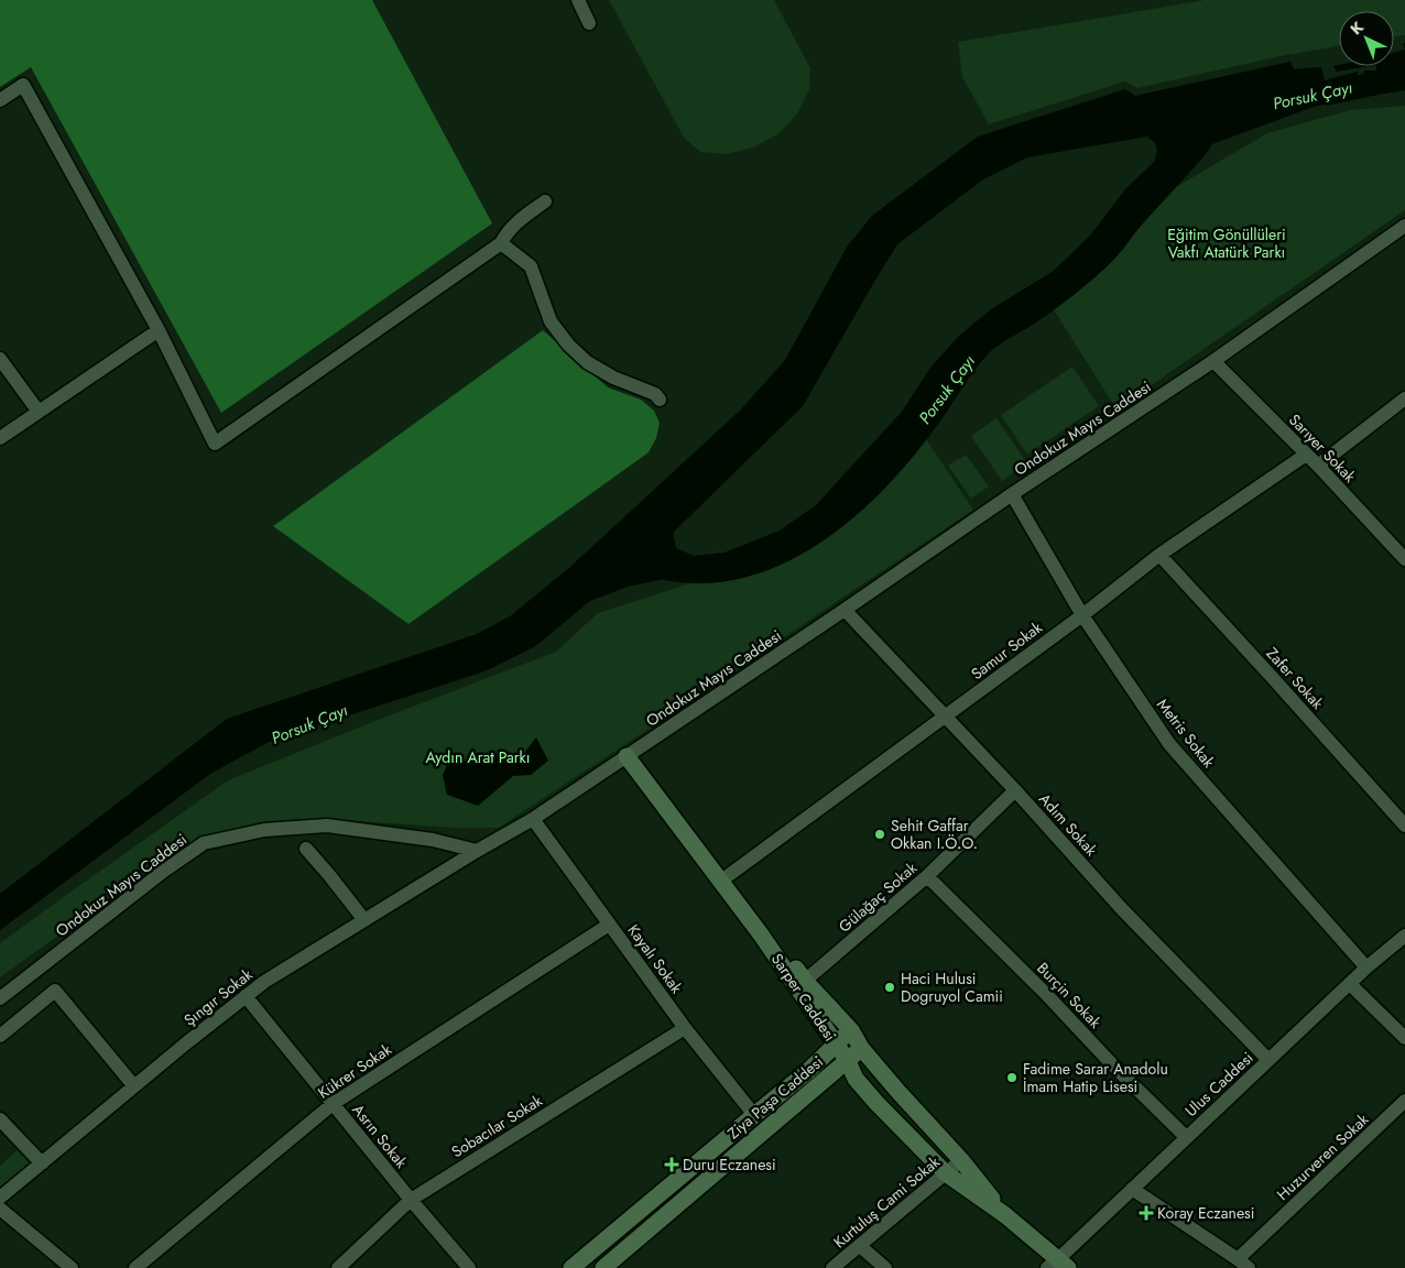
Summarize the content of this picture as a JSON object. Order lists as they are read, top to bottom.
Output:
{
  "streets": {
    "main road": ["Sarper Caddesi", "Ziya Paşa Caddesi"],
    "street": [
      "Ondokuz Mayıs Caddesi",
      "Sarıyer Sokak",
      "Samur Sokak",
      "Zafer Sokak",
      "Metris Sokak",
      "Adım Sokak",
      "Gülağaç Sokak",
      "Kayalı Sokak",
      "Burçin Sokak",
      "Şıngır Sokak",
      "Kükrer Sokak",
      "Ulus Caddesi",
      "Sobacılar Sokak",
      "Asrın Sokak",
      "Huzurveren Sokak",
      "Kurtuluş Cami Sokak"
    ]
  },
  "crossings": [
    ["Ondokuz Mayıs Caddesi", "Sarıyer Sokak"],
    ["Ondokuz Mayıs Caddesi", "Metris Sokak"],
    ["Ondokuz Mayıs Caddesi", "Adım Sokak"],
    ["Ondokuz Mayıs Caddesi", "Kayalı Sokak"],
    ["Ondokuz Mayıs Caddesi", "Şıngır Sokak"],
    ["Ondokuz Mayıs Caddesi", "Sarper Caddesi"],
    ["Sarıyer Sokak", "Samur Sokak"],
    ["Samur Sokak", "Zafer Sokak"],
    ["Samur Sokak", "Metris Sokak"],
    ["Samur Sokak", "Adım Sokak"],
    ["Samur Sokak", "Sarper Caddesi"],
    ["Metris Sokak", "Ulus Caddesi"],
    ["Adım Sokak", "Gülağaç Sokak"],
    ["Adım Sokak", "Ulus Caddesi"],
    ["Gülağaç Sokak", "Burçin Sokak"],
    ["Gülağaç Sokak", "Sarper Caddesi"],
    ["Kayalı Sokak", "Kükrer Sokak"],
    ["Kayalı Sokak", "Ziya Paşa Caddesi"],
    ["Kayalı Sokak", "Sobacılar Sokak"],
    ["Burçin Sokak", "Ulus Caddesi"],
    ["Şıngır Sokak", "Asrın Sokak"],
    ["Sarper Caddesi", "Ulus Caddesi"],
    ["Sarper Caddesi", "Ziya Paşa Caddesi"],
    ["Sarper Caddesi", "Kurtuluş Cami Sokak"],
    ["Kükrer Sokak", "Asrın Sokak"],
    ["Sobacılar Sokak", "Asrın Sokak"]
  ],
  "water": ["Porsuk Çayı"],
  "parks": ["Eğitim Gönüllüleri Vakfı Atatürk Parkı", "Aydın Arat Parkı"],
  "places": {
    "other": ["Sehit Gaffar Okkan I.Ö.O.", "Haci Hulusi Dogruyol Camii", "Fadime Sarar Anadolu İmam Hatip Lisesi"],
    "health": ["Duru Eczanesi", "Koray Eczanesi"]
  },
  "north": "top left"
}
